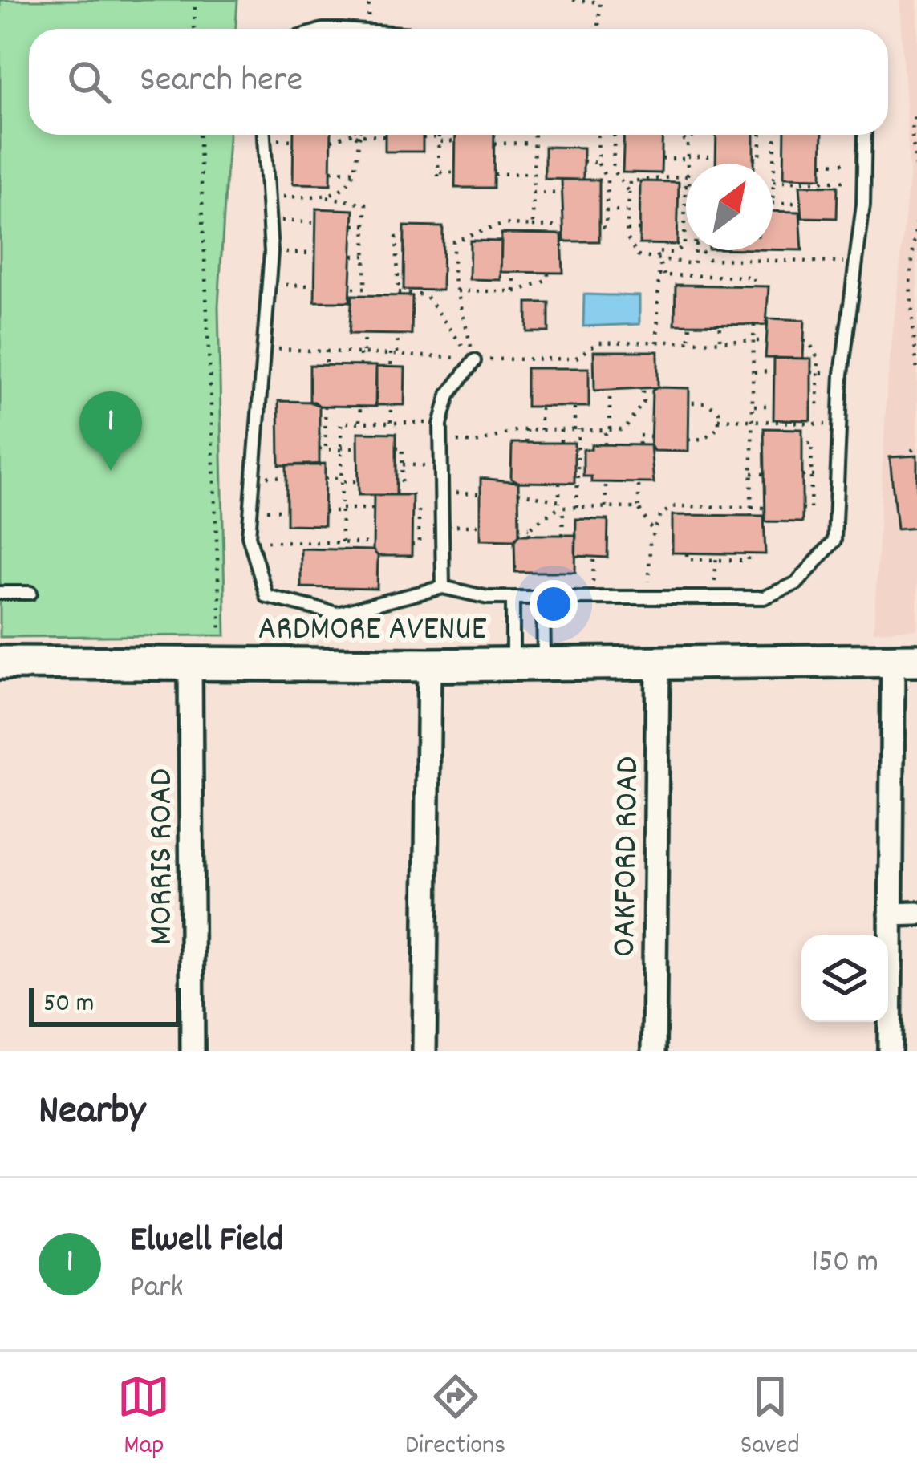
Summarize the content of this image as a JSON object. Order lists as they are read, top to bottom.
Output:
{
  "streets": {
    "street": ["ARDMORE AVENUE", "MORRIS ROAD", "OAKFORD ROAD"]
  },
  "crossings": [
    ["ARDMORE AVENUE", "MORRIS ROAD"],
    ["ARDMORE AVENUE", "OAKFORD ROAD"]
  ],
  "scale_bar": "50 m",
  "north": "top right",
  "page": {
    "search": "Search here",
    "pins": "1",
    "scale": "50 m",
    "heading": "Nearby",
    "list": [
      {
        "mark": "1",
        "name": "Elwell Field",
        "note": "Park",
        "value": "150 m"
      }
    ],
    "nav": ["Map", "Directions", "Saved"]
  }
}
